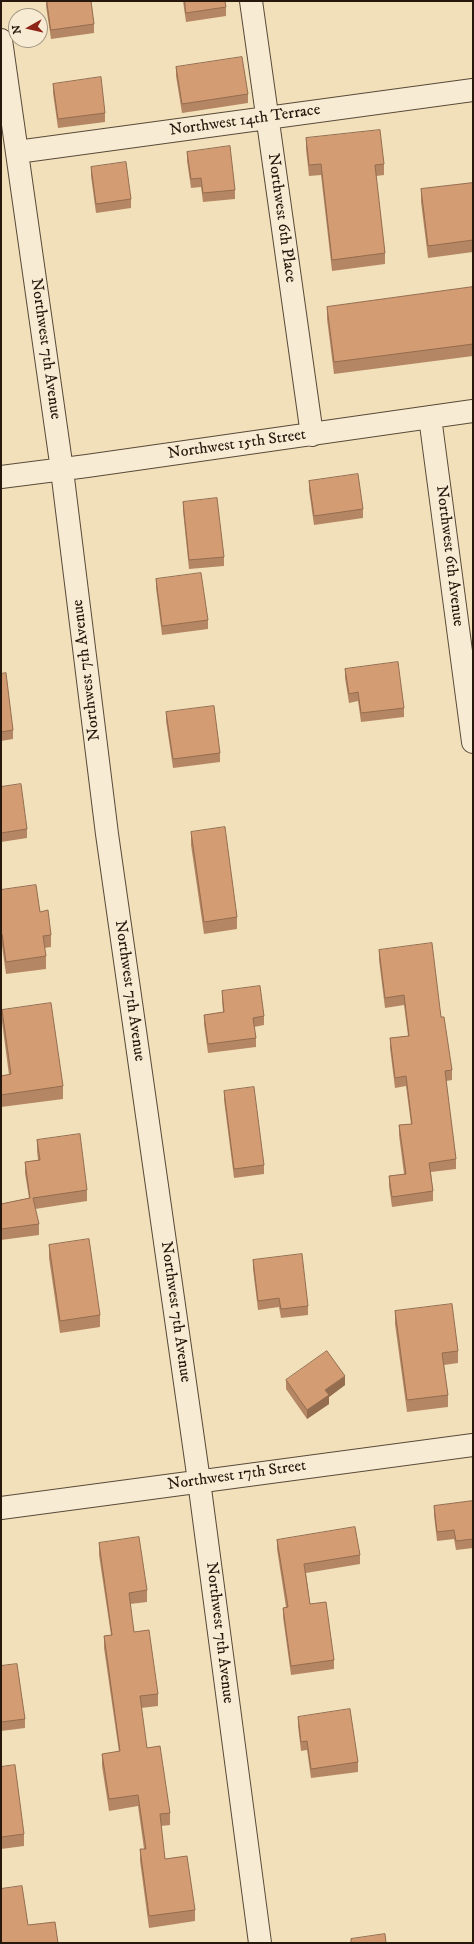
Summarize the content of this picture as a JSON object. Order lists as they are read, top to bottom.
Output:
{
  "streets": {
    "street": [
      "Northwest 14th Terrace",
      "Northwest 6th Place",
      "Northwest 7th Avenue",
      "Northwest 15th Street",
      "Northwest 6th Avenue",
      "Northwest 17th Street"
    ]
  },
  "crossings": [
    ["Northwest 14th Terrace", "Northwest 6th Place"],
    ["Northwest 14th Terrace", "Northwest 7th Avenue"],
    ["Northwest 6th Place", "Northwest 15th Street"],
    ["Northwest 7th Avenue", "Northwest 15th Street"],
    ["Northwest 7th Avenue", "Northwest 17th Street"],
    ["Northwest 15th Street", "Northwest 6th Avenue"]
  ],
  "north": "left"
}
